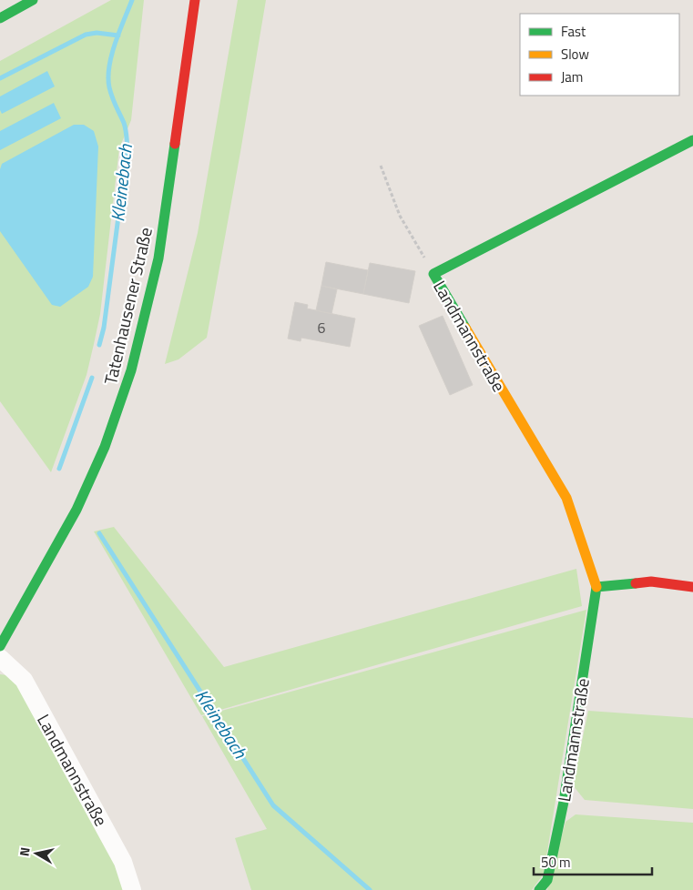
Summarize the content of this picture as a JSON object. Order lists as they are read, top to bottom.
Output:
{
  "streets": {
    "main road": ["Tatenhausener Straße", "Landmannstraße"]
  },
  "water": ["Kleinebach"],
  "house_numbers": ["6"],
  "legend": ["Fast", "Slow", "Jam"],
  "scale_bar": "50 m",
  "north": "left"
}
